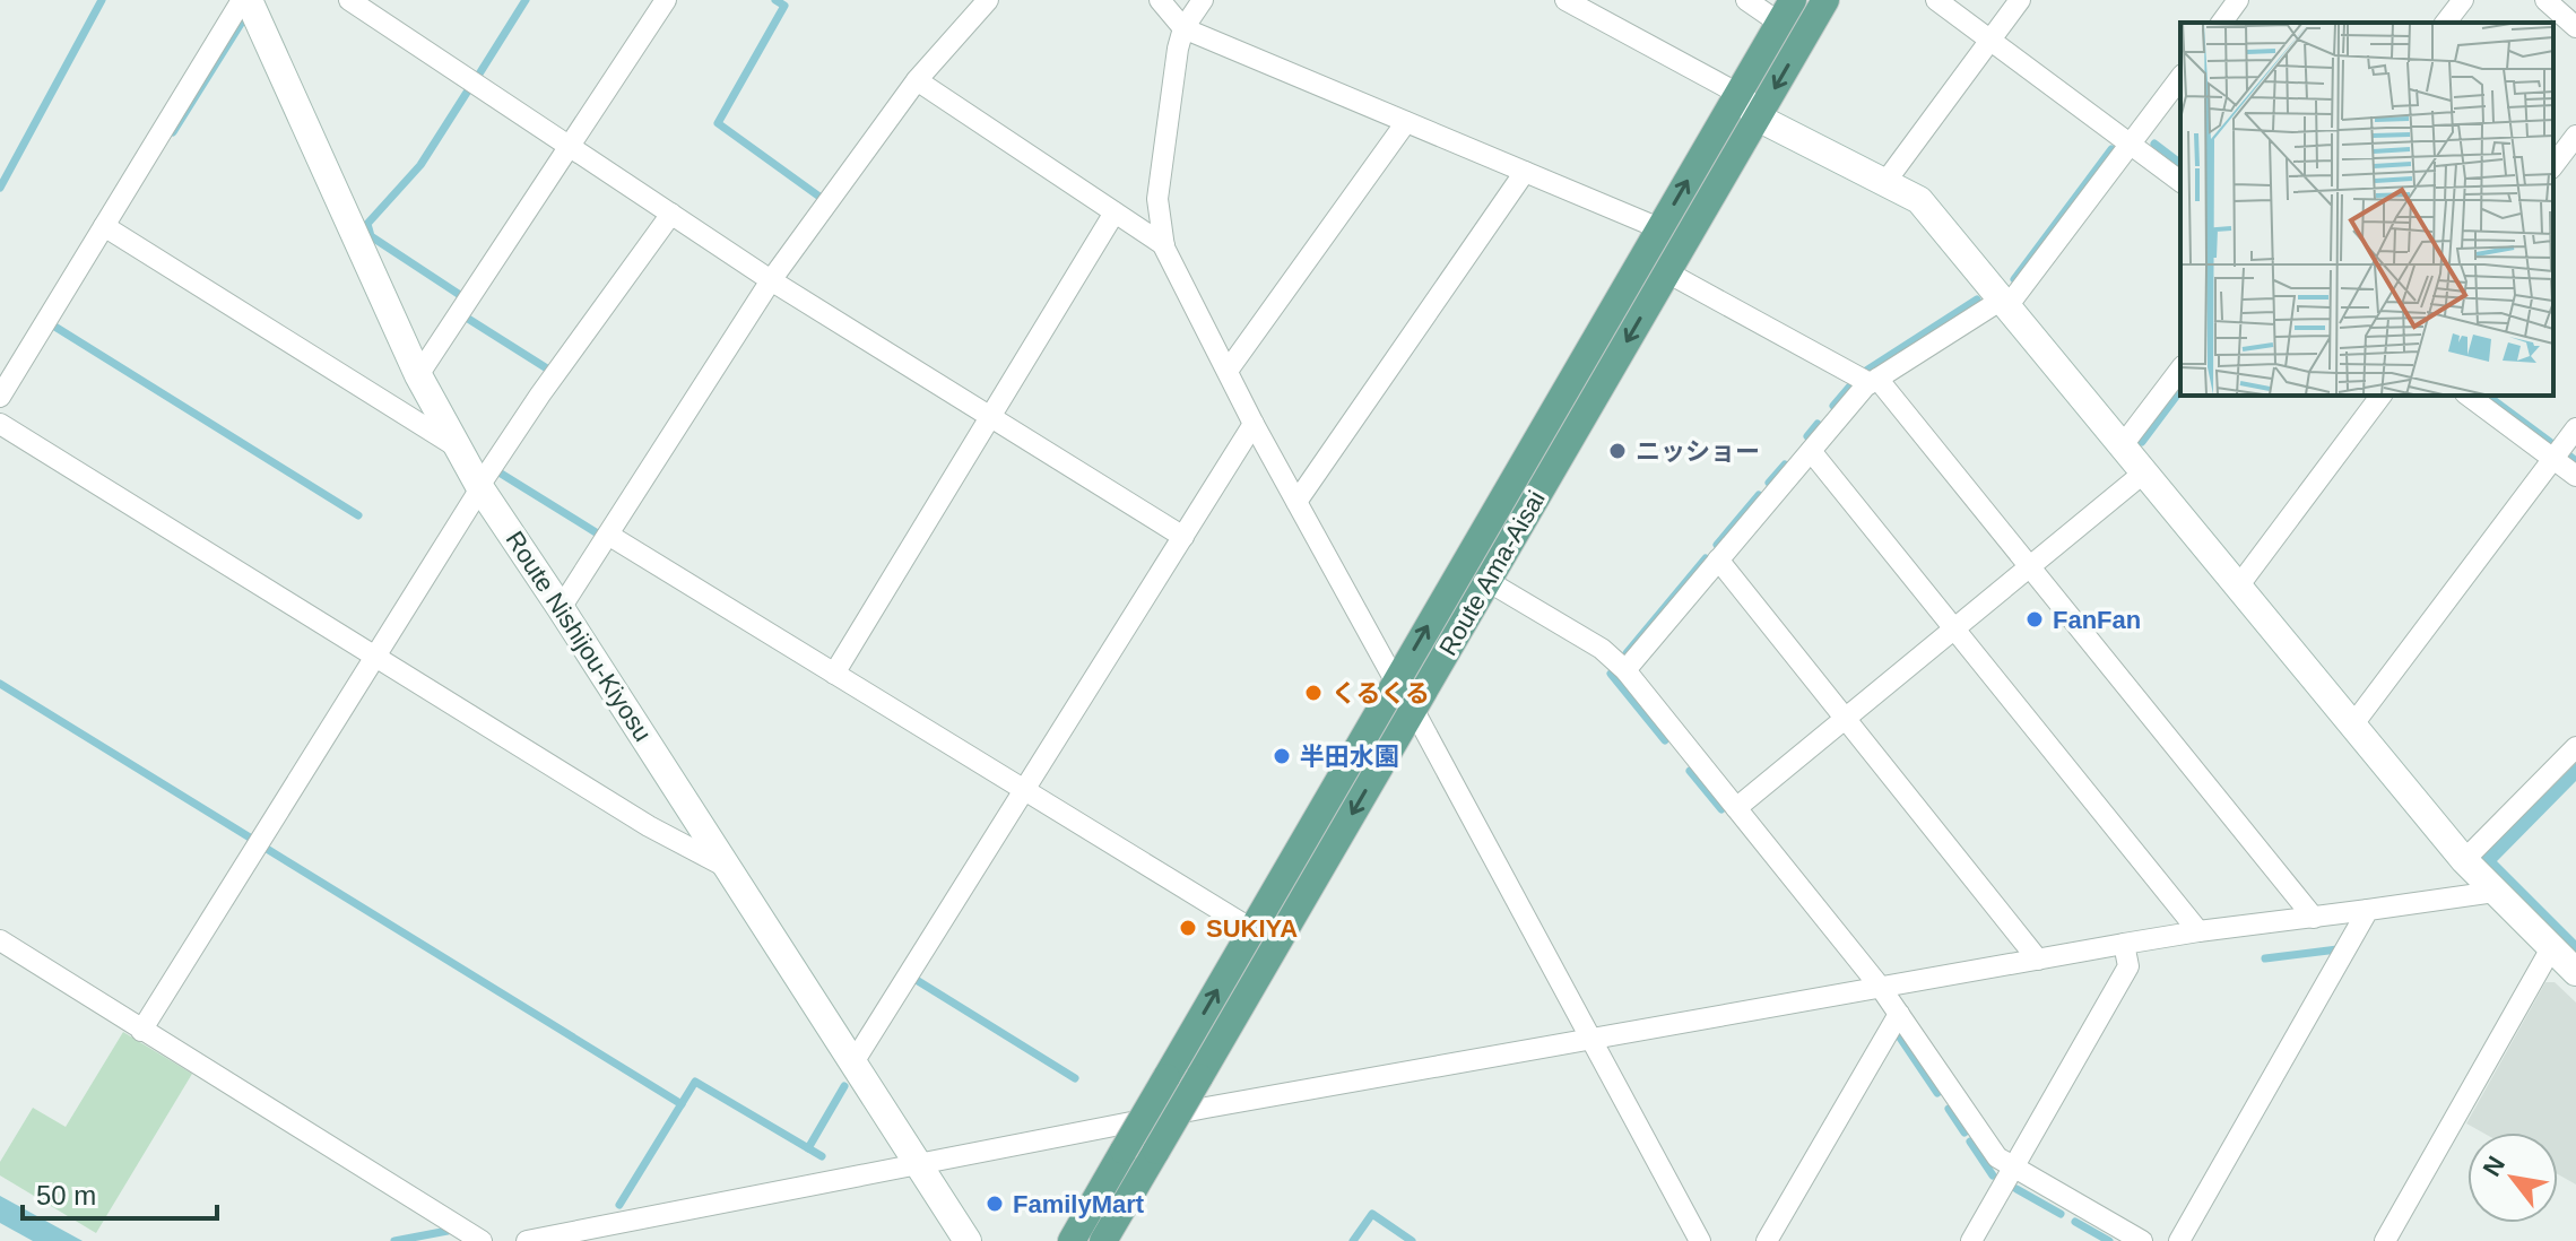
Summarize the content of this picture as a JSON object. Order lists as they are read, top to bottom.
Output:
{
  "streets": {
    "main road": ["Route Ama-Aisai", "Route Nishijou-Kiyosu"]
  },
  "places": [
    "ニッショー",
    "FanFan",
    "くるくる",
    "半田水園",
    "SUKIYA",
    "FamilyMart"
  ],
  "scale_bar": "50 m",
  "north": "top left"
}
